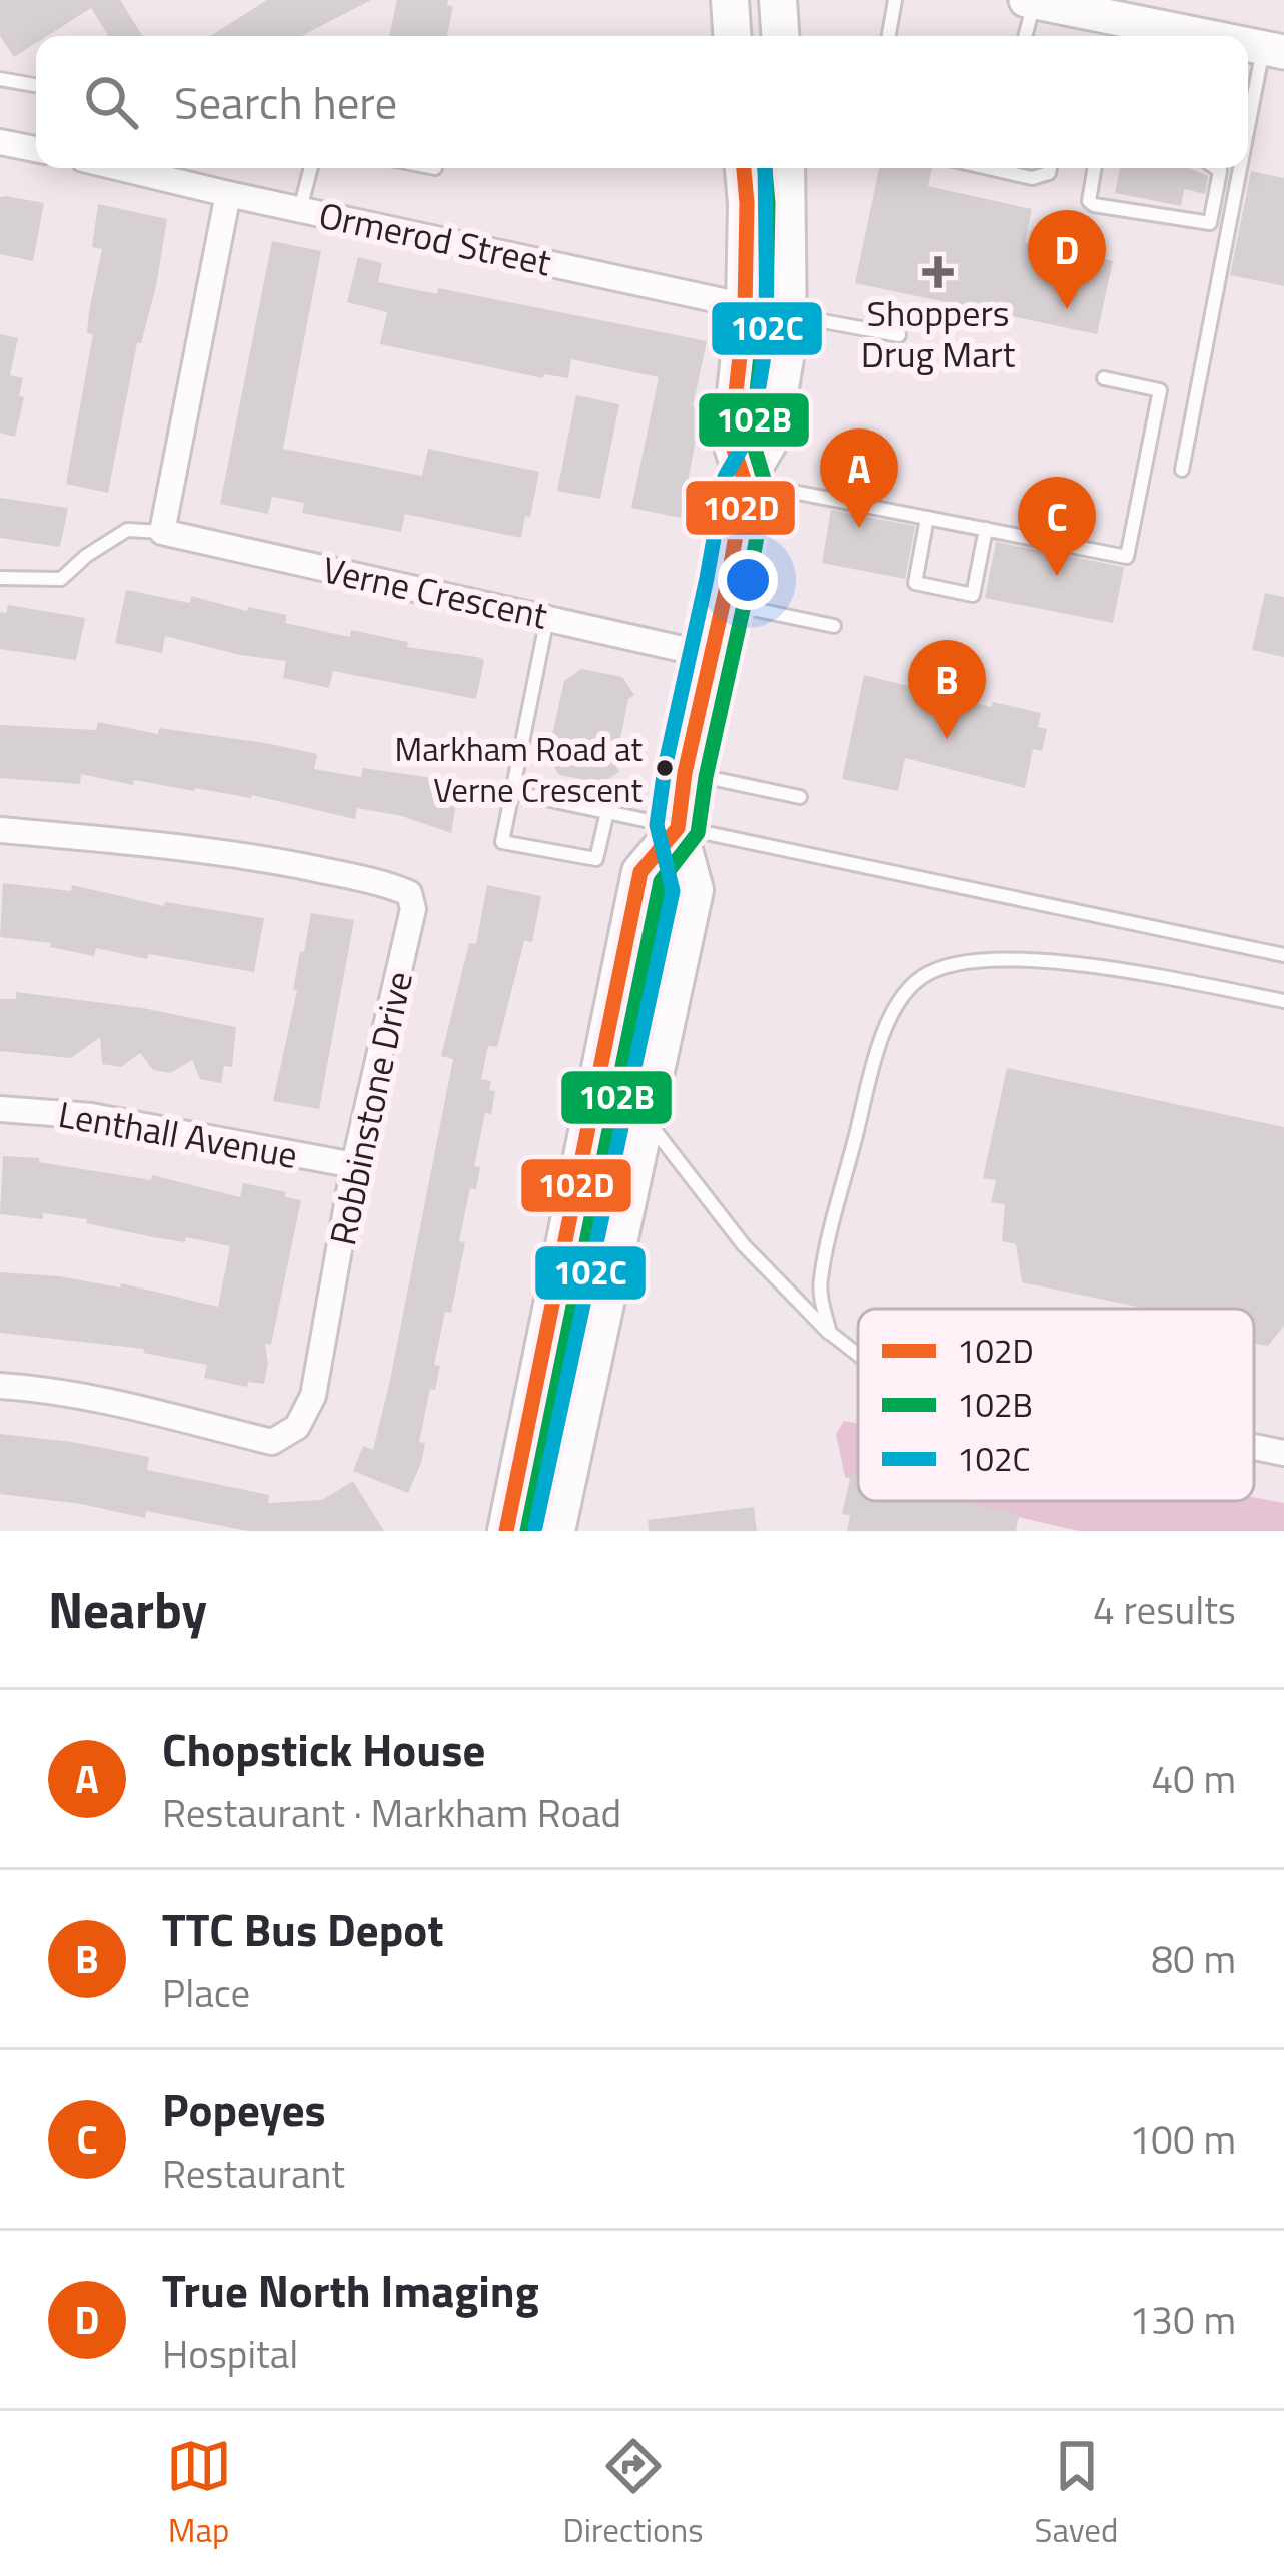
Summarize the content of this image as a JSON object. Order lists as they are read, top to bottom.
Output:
{
  "streets": {
    "street": [
      "Ormerod Street",
      "Verne Crescent",
      "Robbinstone Drive",
      "Lenthall Avenue"
    ]
  },
  "crossings": [
    ["Robbinstone Drive", "Lenthall Avenue"]
  ],
  "places": {
    "health": ["Shoppers Drug Mart"],
    "other": ["Markham Road at Verne Crescent"]
  },
  "lines": ["transit line 102D", "transit line 102B", "transit line 102C"],
  "legend": ["102D", "102B", "102C"],
  "page": {
    "search": "Search here",
    "pins": [
      "D",
      "A",
      "C",
      "B"
    ],
    "heading": ["Nearby", "4 results"],
    "list": [
      {
        "mark": "A",
        "name": "Chopstick House",
        "note": "Restaurant · Markham Road",
        "value": "40 m"
      },
      {
        "mark": "B",
        "name": "TTC Bus Depot",
        "note": "Place",
        "value": "80 m"
      },
      {
        "mark": "C",
        "name": "Popeyes",
        "note": "Restaurant",
        "value": "100 m"
      },
      {
        "mark": "D",
        "name": "True North Imaging",
        "note": "Hospital",
        "value": "130 m"
      }
    ],
    "nav": ["Map", "Directions", "Saved"]
  }
}
